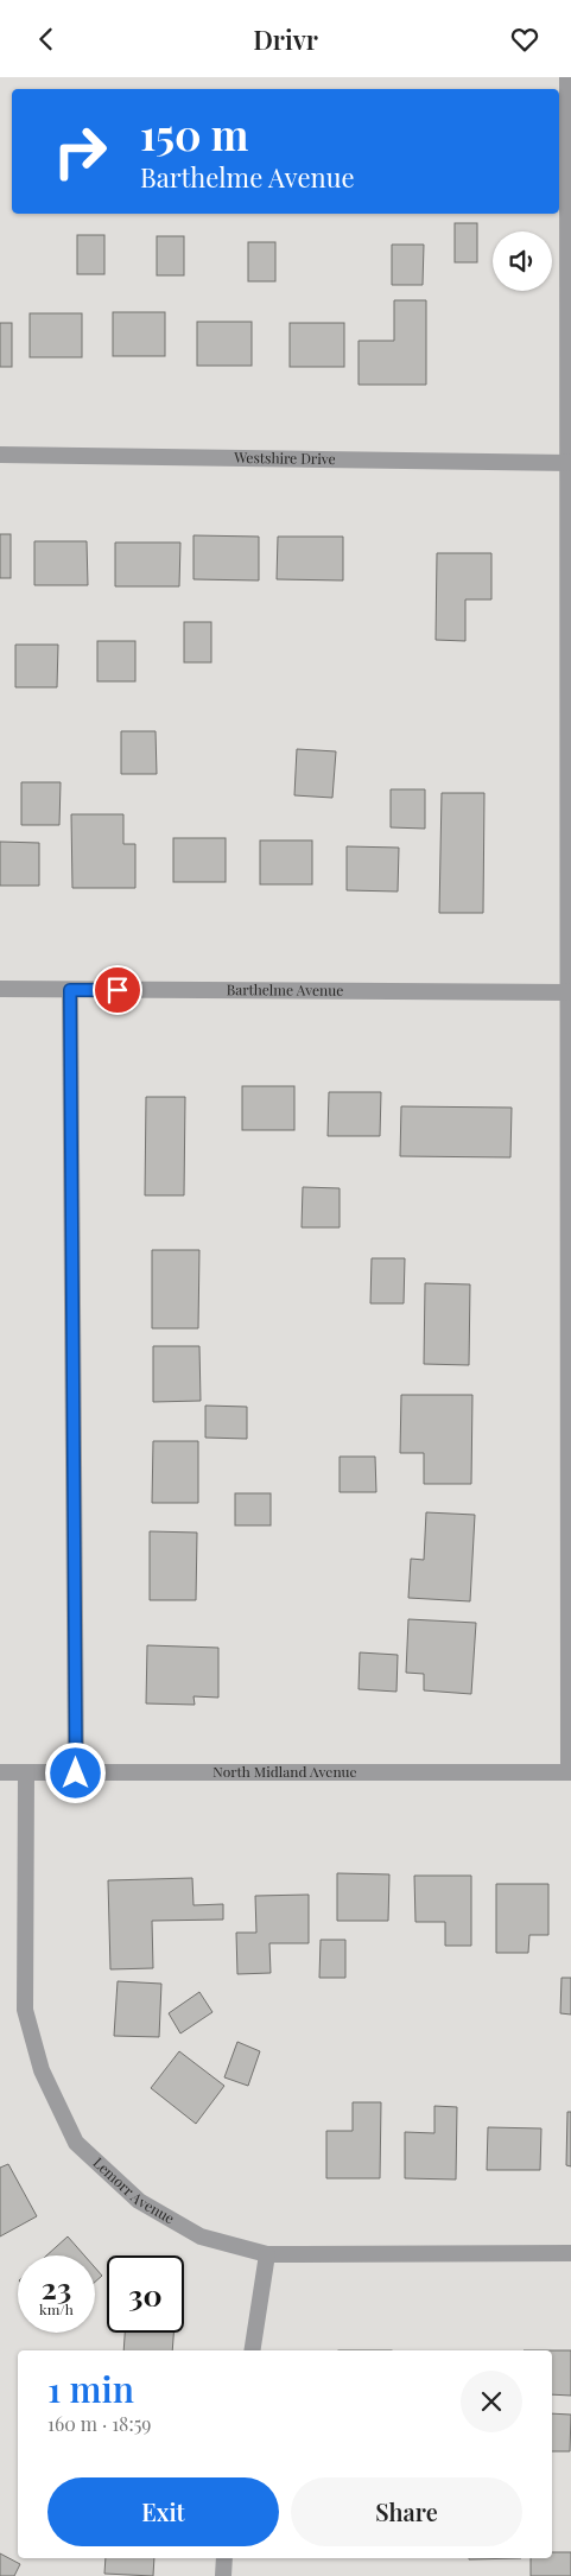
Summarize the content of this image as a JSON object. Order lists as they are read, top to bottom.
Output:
{
  "streets": {
    "street": [
      "Westshire Drive",
      "Barthelme Avenue",
      "North Midland Avenue",
      "Lemorr Avenue"
    ]
  },
  "crossings": [
    ["North Midland Avenue", "Lemorr Avenue"]
  ],
  "page": {
    "header": "Drivr",
    "turn": ["150 m", "Barthelme Avenue"],
    "speed": "23 km/h",
    "limit": "30",
    "heading": ["1 min", "160 m · 18:59"],
    "buttons": ["Exit", "Share"]
  }
}
